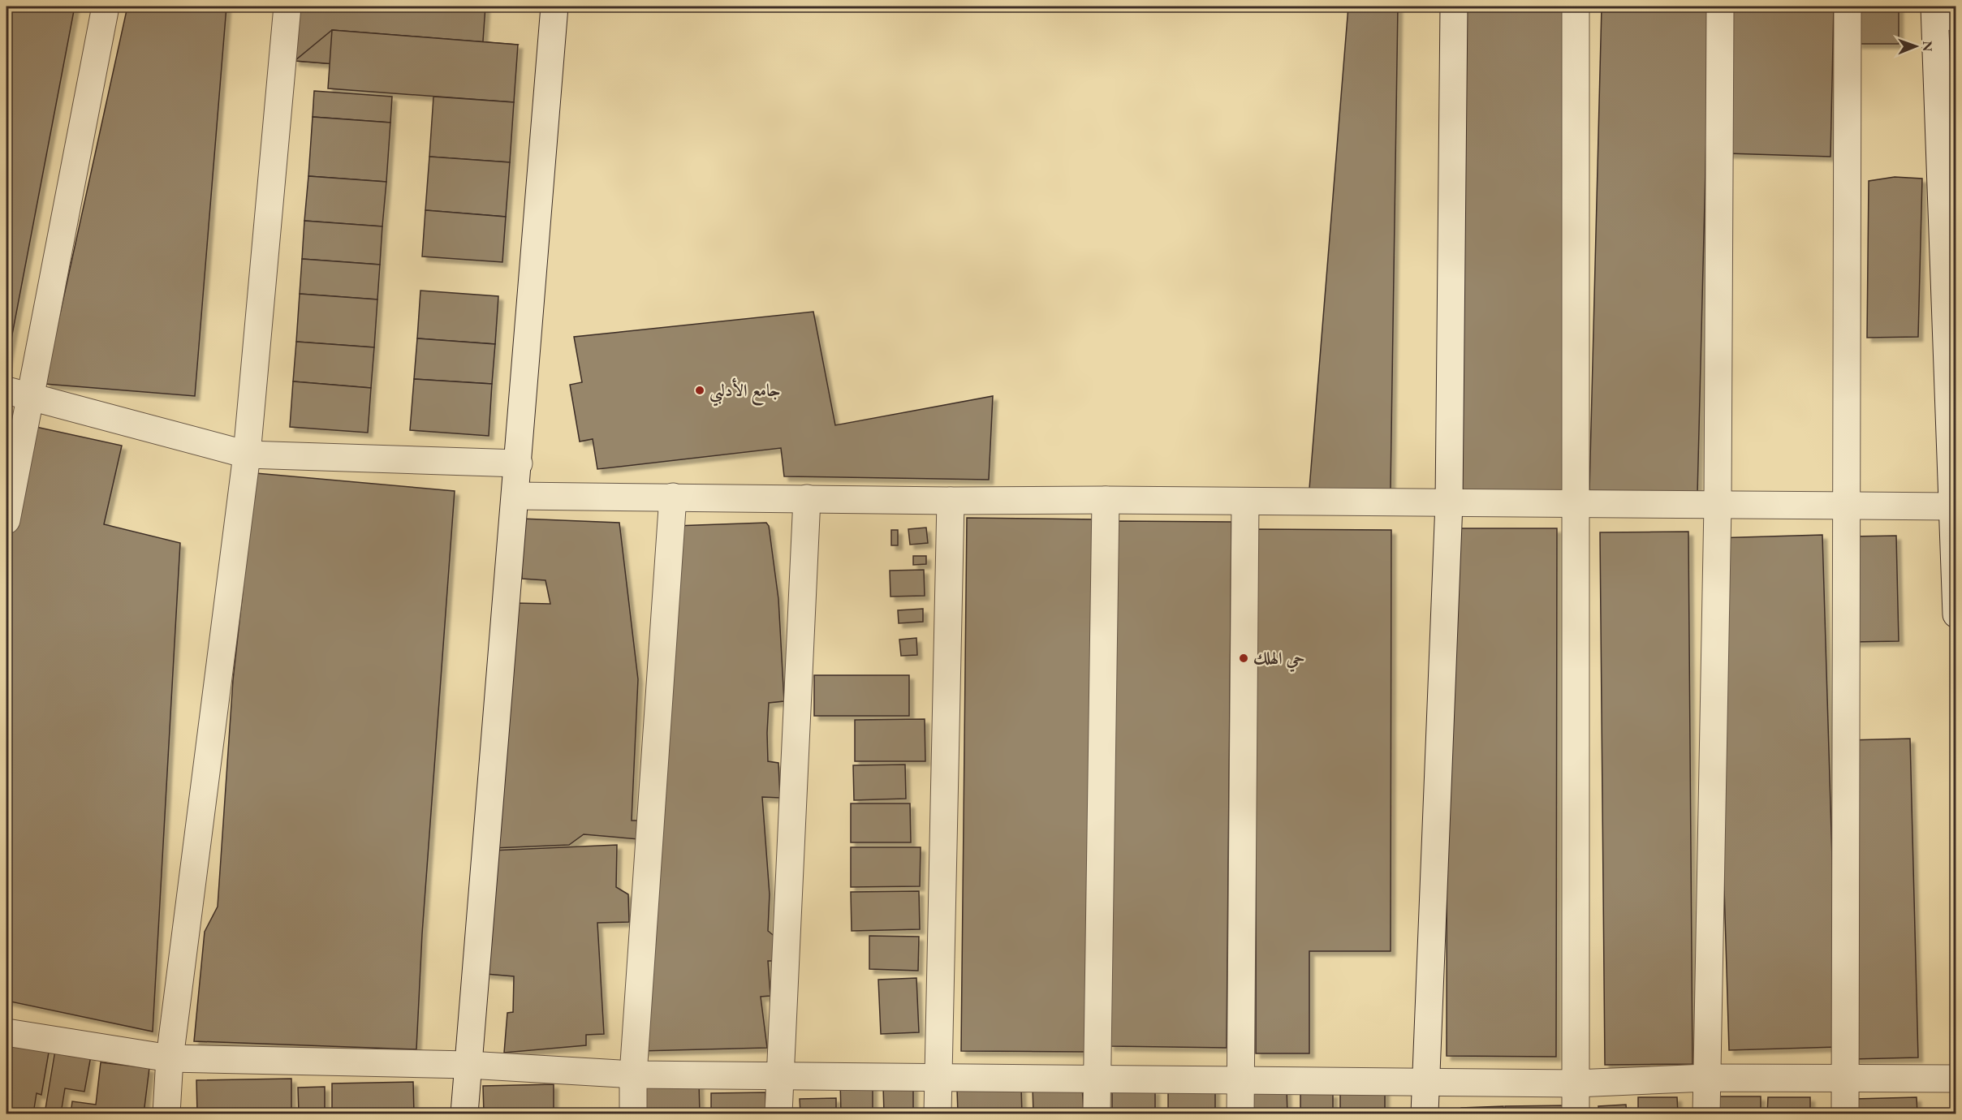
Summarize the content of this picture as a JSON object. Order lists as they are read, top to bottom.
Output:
{
  "places": ["جامع الأدلبي", "حي الهلك"],
  "north": "right"
}
